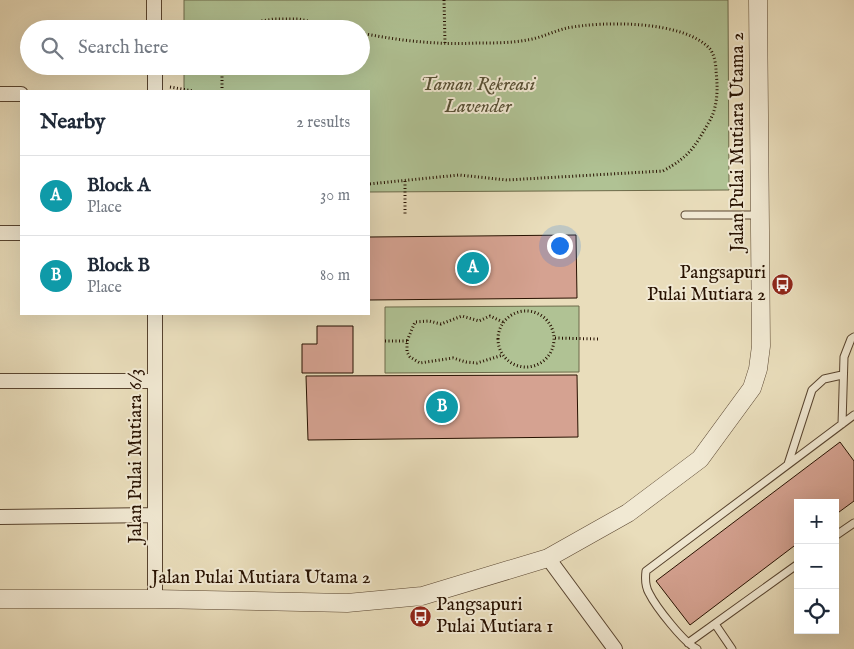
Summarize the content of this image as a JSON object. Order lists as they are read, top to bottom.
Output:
{
  "streets": {
    "street": ["Jalan Pulai Mutiara Utama 2", "Jalan Pulai Mutiara 6/3"]
  },
  "crossings": [
    ["Jalan Pulai Mutiara Utama 2", "Jalan Pulai Mutiara 6/3"]
  ],
  "parks": ["Taman Rekreasi Lavender"],
  "places": {
    "bus stop": ["Pangsapuri Pulai Mutiara 2", "Pangsapuri Pulai Mutiara 1"]
  },
  "page": {
    "search": "Search here",
    "heading": ["Nearby", "2 results"],
    "list": [
      {
        "mark": "A",
        "name": "Block A",
        "note": "Place",
        "value": "30 m"
      },
      {
        "mark": "B",
        "name": "Block B",
        "note": "Place",
        "value": "80 m"
      }
    ],
    "pins": ["A", "B"],
    "map_buttons": ["+", "−"]
  }
}
